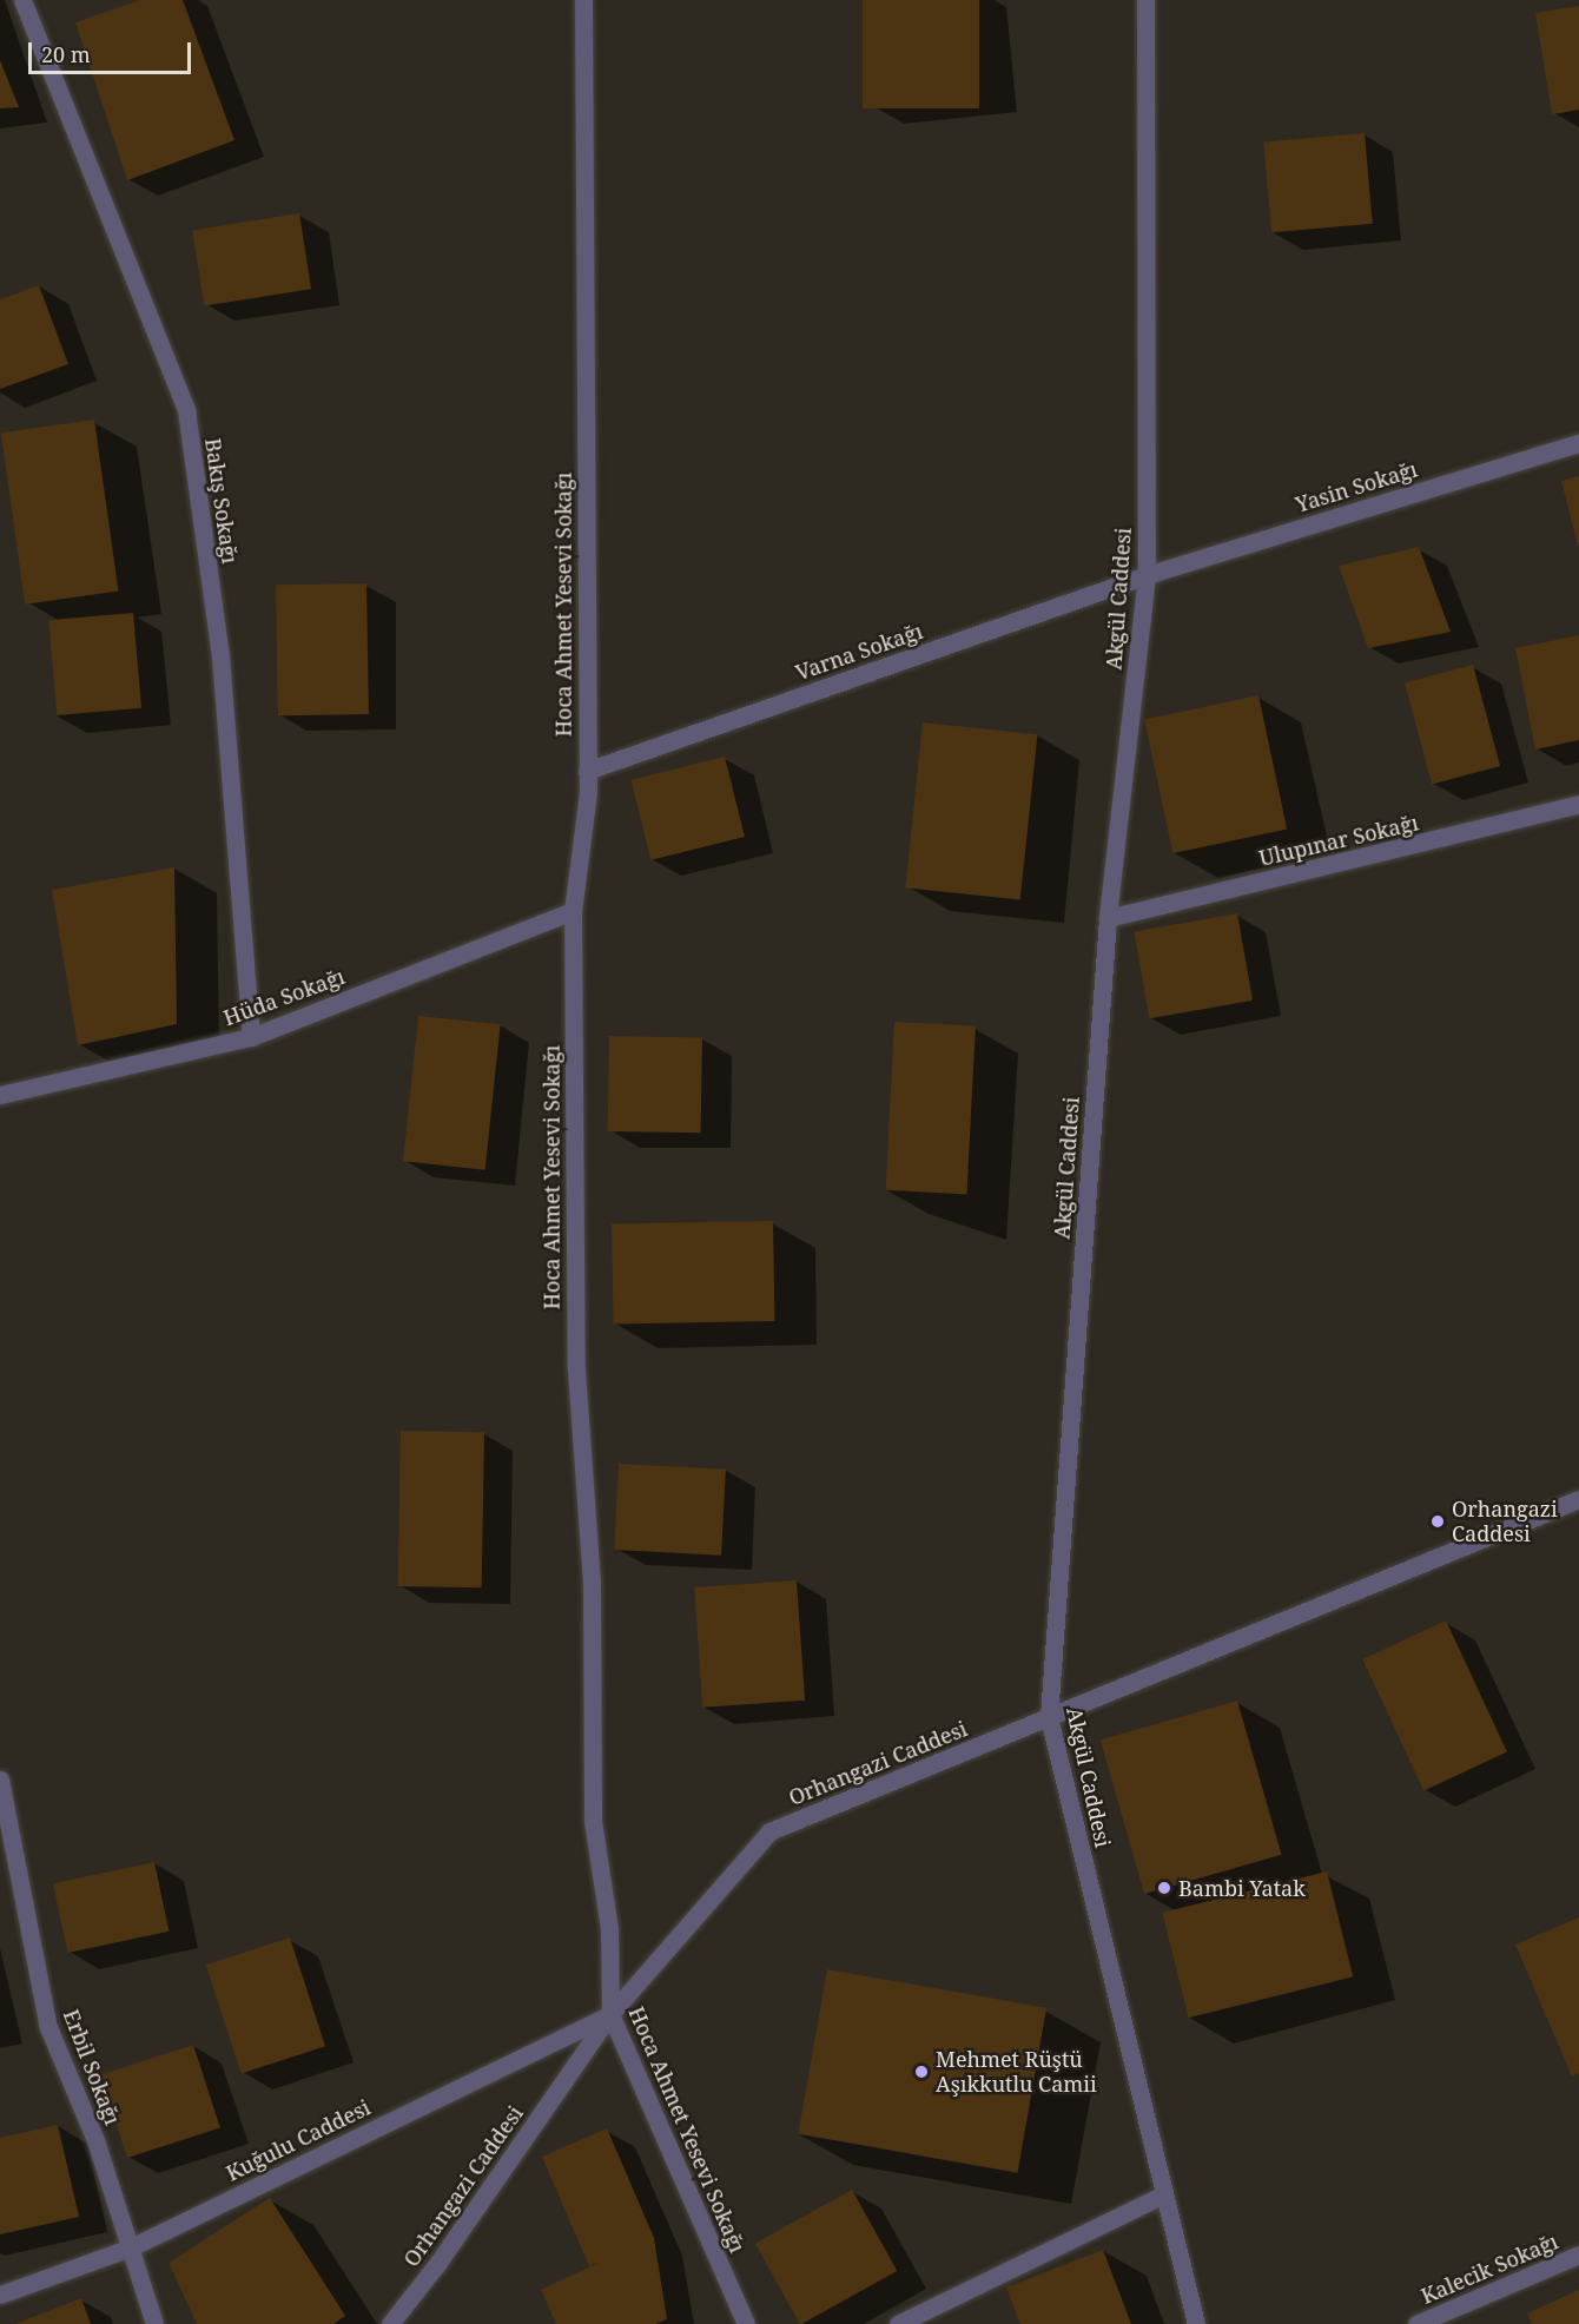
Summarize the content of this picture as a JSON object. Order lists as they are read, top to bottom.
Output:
{
  "streets": {
    "street": [
      "Yasin Sokağı",
      "Bakış Sokağı",
      "Akgül Caddesi",
      "Hoca Ahmet Yesevi Sokağı",
      "Varna Sokağı",
      "Ulupınar Sokağı",
      "Hüda Sokağı",
      "Orhangazi Caddesi",
      "Erbil Sokağı",
      "Kuğulu Caddesi",
      "Kalecik Sokağı"
    ]
  },
  "crossings": [
    ["Yasin Sokağı", "Akgül Caddesi"],
    ["Yasin Sokağı", "Varna Sokağı"],
    ["Bakış Sokağı", "Hüda Sokağı"],
    ["Akgül Caddesi", "Varna Sokağı"],
    ["Akgül Caddesi", "Ulupınar Sokağı"],
    ["Akgül Caddesi", "Orhangazi Caddesi"],
    ["Hoca Ahmet Yesevi Sokağı", "Varna Sokağı"],
    ["Hoca Ahmet Yesevi Sokağı", "Hüda Sokağı"],
    ["Hoca Ahmet Yesevi Sokağı", "Orhangazi Caddesi"],
    ["Hoca Ahmet Yesevi Sokağı", "Kuğulu Caddesi"],
    ["Orhangazi Caddesi", "Kuğulu Caddesi"],
    ["Erbil Sokağı", "Kuğulu Caddesi"]
  ],
  "places": ["Orhangazi Caddesi", "Bambi Yatak", "Mehmet Rüştü Aşıkkutlu Camii"],
  "scale_bar": "20 m"
}
